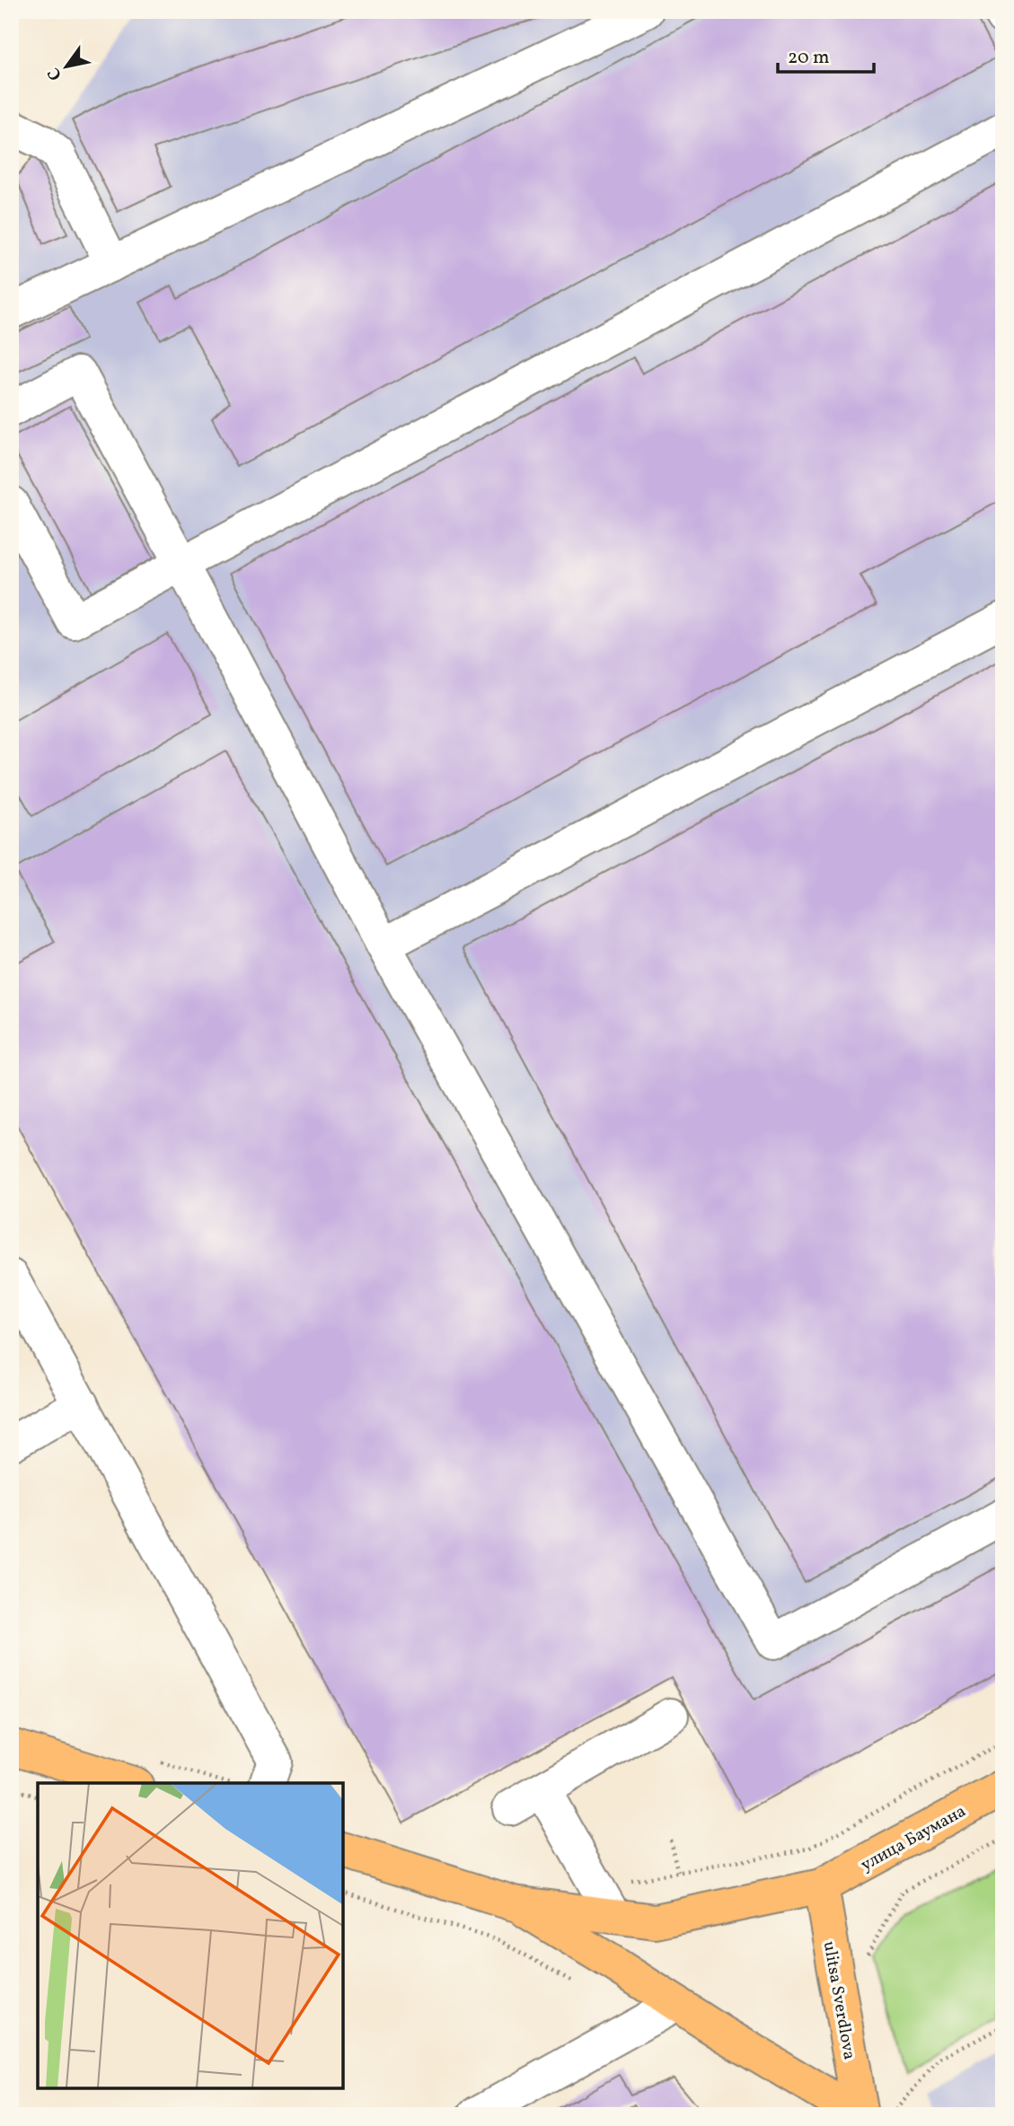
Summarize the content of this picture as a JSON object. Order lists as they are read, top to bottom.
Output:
{
  "streets": {
    "main road": ["улица Баумана", "ulitsa Sverdlova"]
  },
  "crossings": [
    ["улица Баумана", "ulitsa Sverdlova"]
  ],
  "scale_bar": "20 m",
  "north": "bottom left"
}
